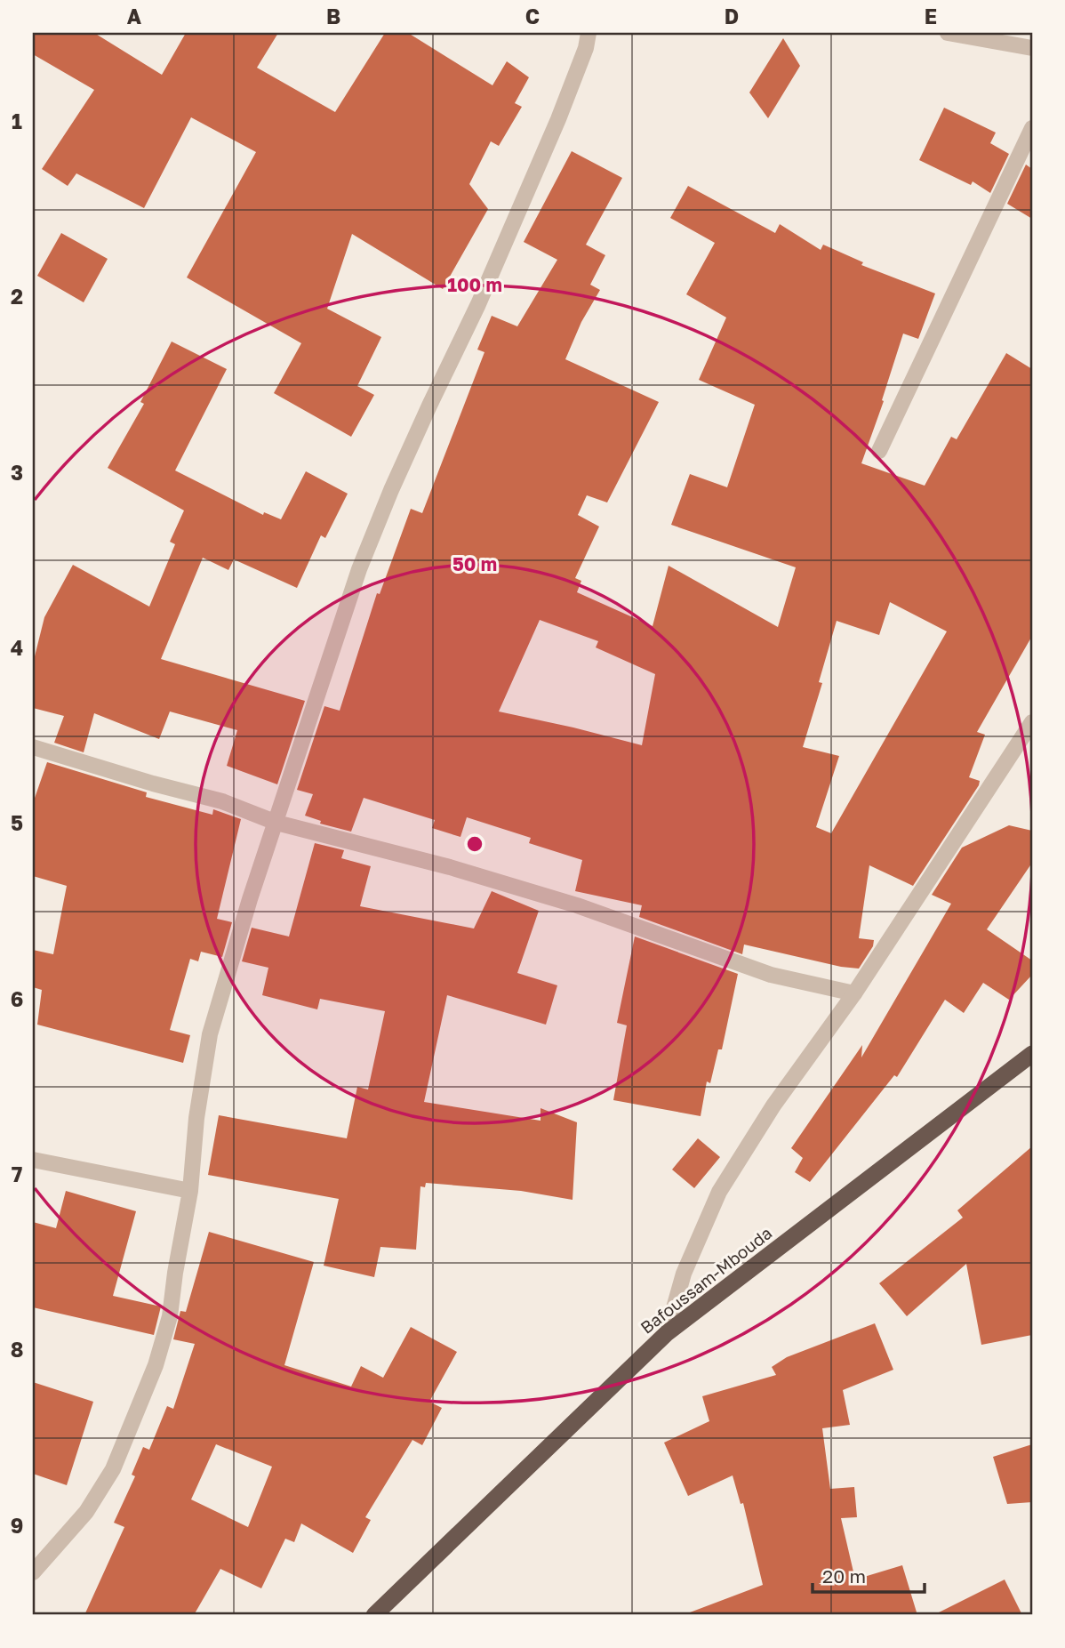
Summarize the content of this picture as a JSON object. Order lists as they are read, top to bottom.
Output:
{
  "streets": {
    "highway": ["Bafoussam-Mbouda"]
  },
  "scale_bar": "20 m",
  "grid": {
    "columns": [
      "A",
      "B",
      "C",
      "D",
      "E"
    ],
    "rows": [
      "1",
      "2",
      "3",
      "4",
      "5",
      "6",
      "7",
      "8",
      "9"
    ]
  },
  "rings": ["100 m", "50 m"]
}
